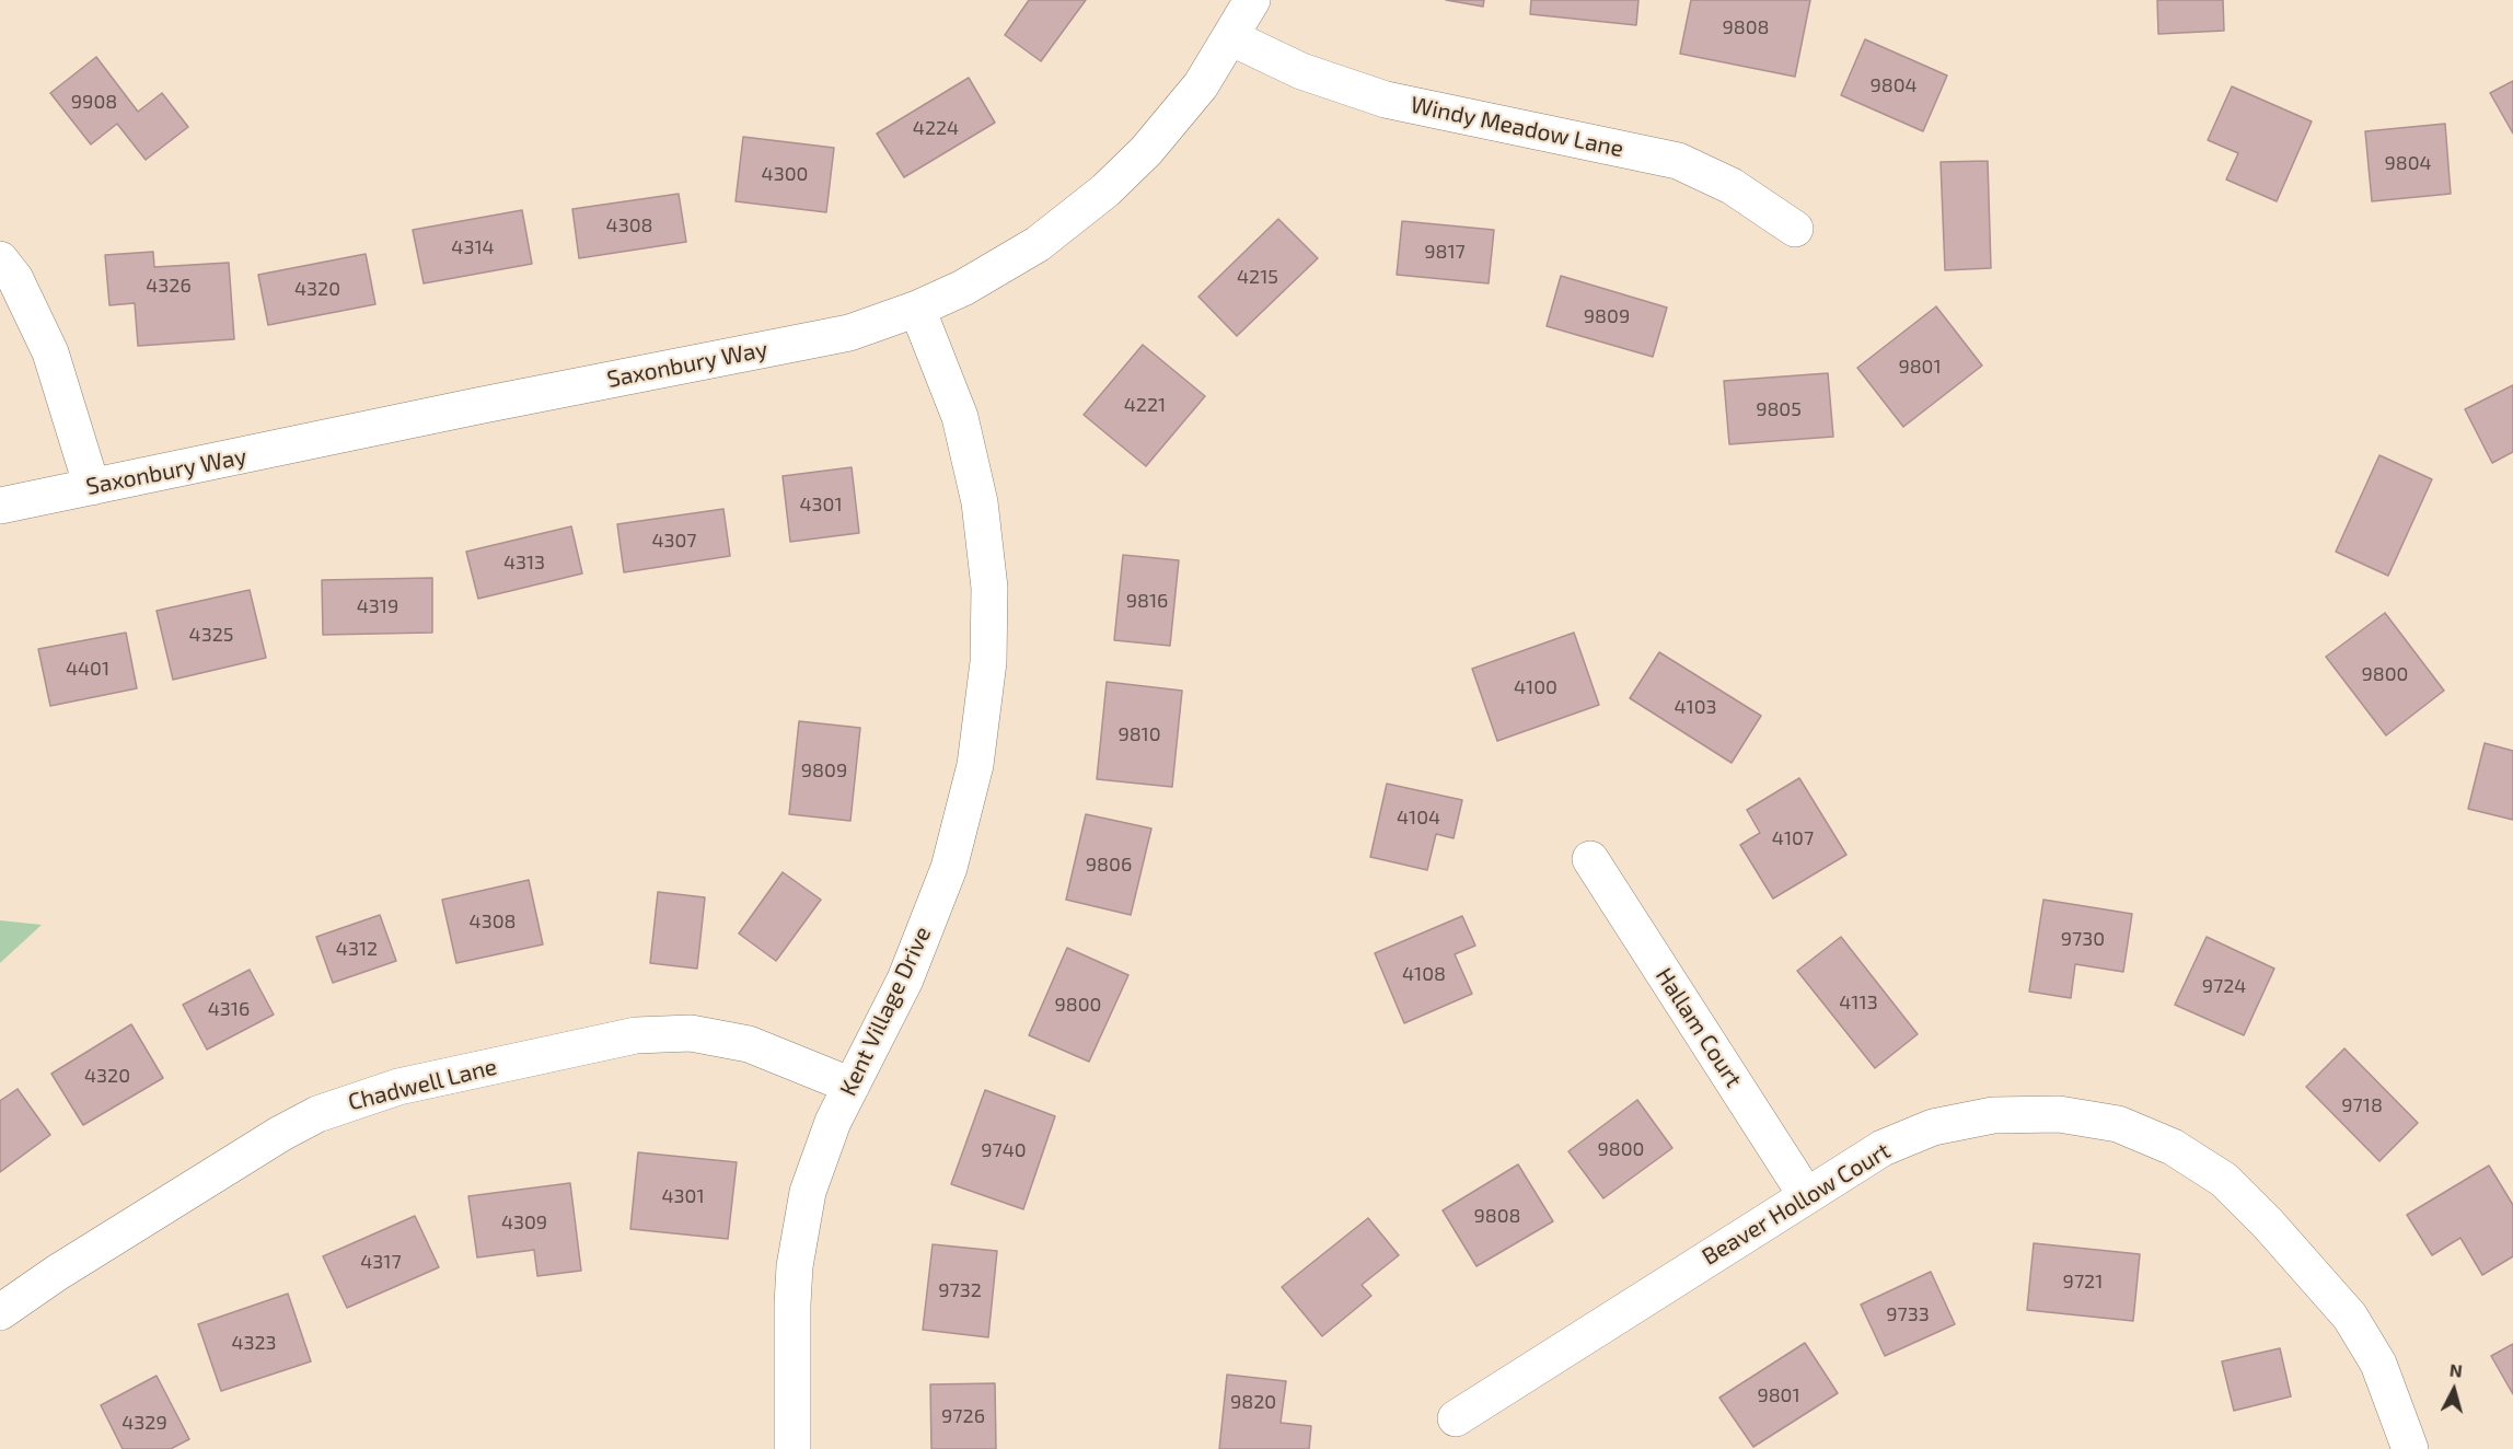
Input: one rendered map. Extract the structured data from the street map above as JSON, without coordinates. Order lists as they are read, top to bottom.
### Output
{
  "streets": {
    "street": [
      "Windy Meadow Lane",
      "Saxonbury Way",
      "Kent Village Drive",
      "Hallam Court",
      "Chadwell Lane",
      "Beaver Hollow Court"
    ]
  },
  "crossings": [
    ["Windy Meadow Lane", "Saxonbury Way"],
    ["Saxonbury Way", "Kent Village Drive"],
    ["Kent Village Drive", "Chadwell Lane"],
    ["Hallam Court", "Beaver Hollow Court"]
  ],
  "house_numbers": [
    "9808",
    "9804",
    "9908",
    "4224",
    "9804",
    "4300",
    "4308",
    "4314",
    "9817",
    "4215",
    "4326",
    "4320",
    "9809",
    "9801",
    "4221",
    "9805",
    "4301",
    "4307",
    "4313",
    "9816",
    "4319",
    "4325",
    "4401",
    "9800",
    "4100",
    "4103",
    "9810",
    "9809",
    "4104",
    "4107",
    "9806",
    "4308",
    "9730",
    "4312",
    "4108",
    "9724",
    "4113",
    "9800",
    "4316",
    "4320",
    "9718",
    "9800",
    "9740",
    "4301",
    "9808",
    "4309",
    "4317",
    "9721",
    "9732",
    "9733",
    "4323",
    "9801",
    "9820",
    "9726",
    "4329"
  ],
  "north": "top"
}
